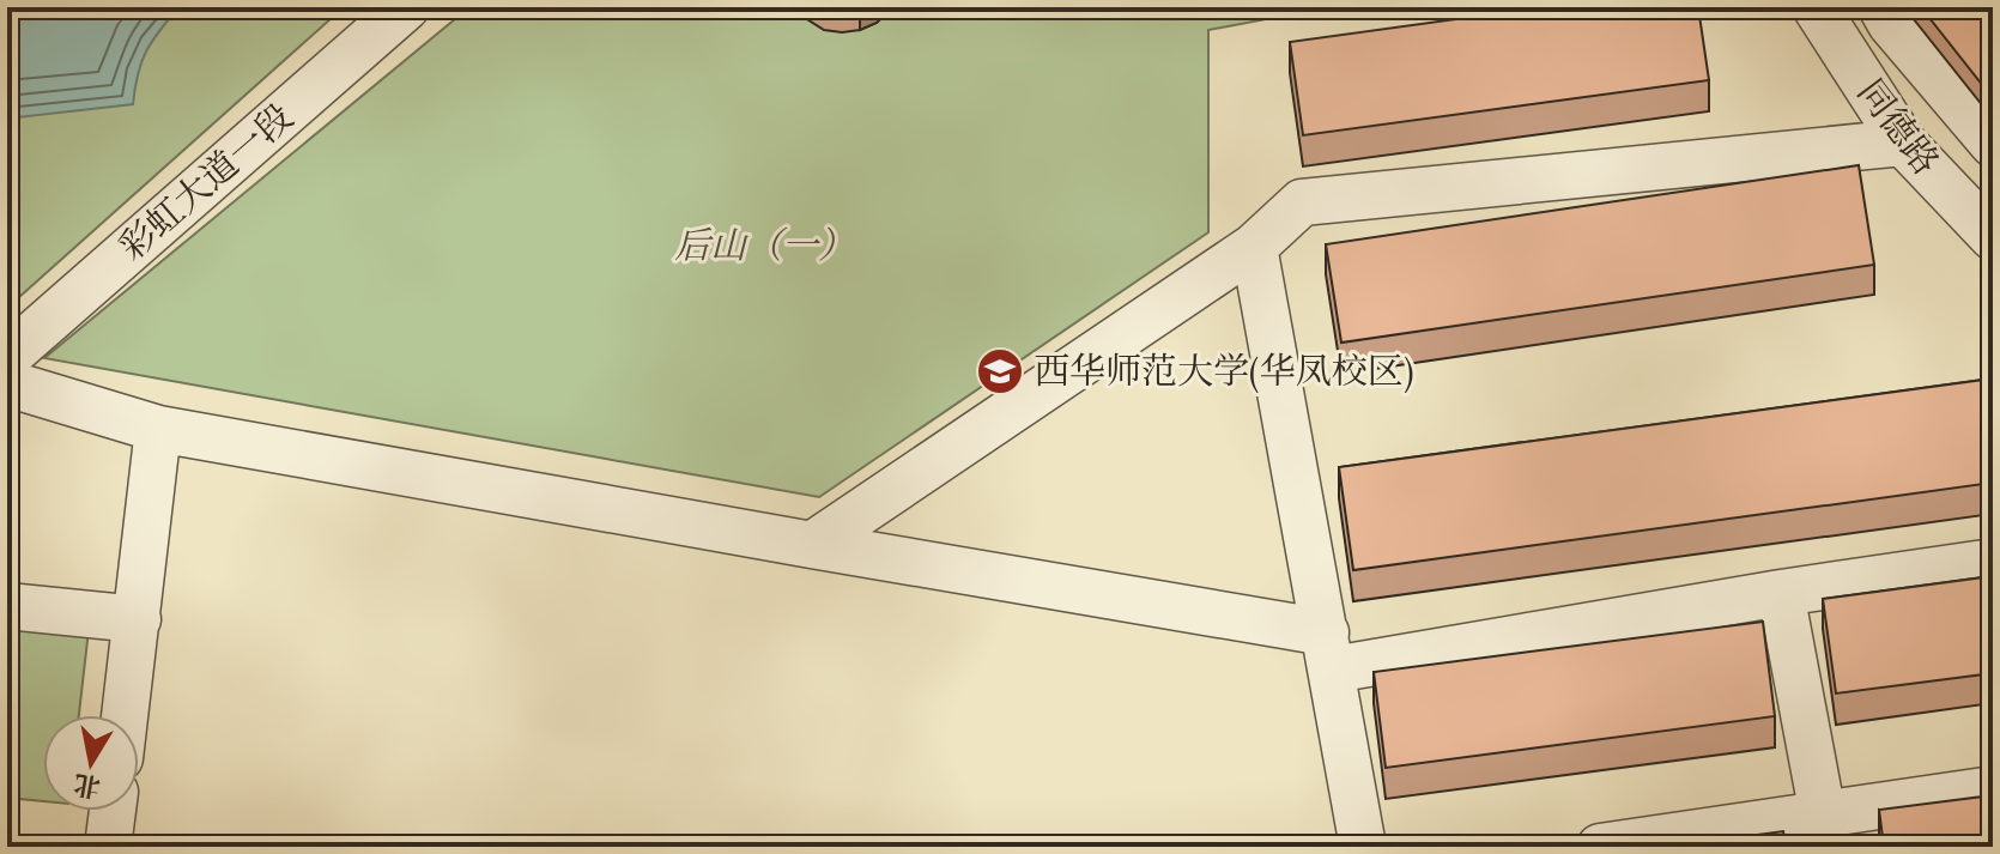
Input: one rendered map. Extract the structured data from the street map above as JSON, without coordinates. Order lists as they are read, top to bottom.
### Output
{
  "streets": {
    "street": ["同德路", "彩虹大道一段"]
  },
  "parks": ["后山（一）"],
  "places": {
    "school or university": ["西华师范大学(华凤校区)"]
  },
  "north": "bottom"
}
